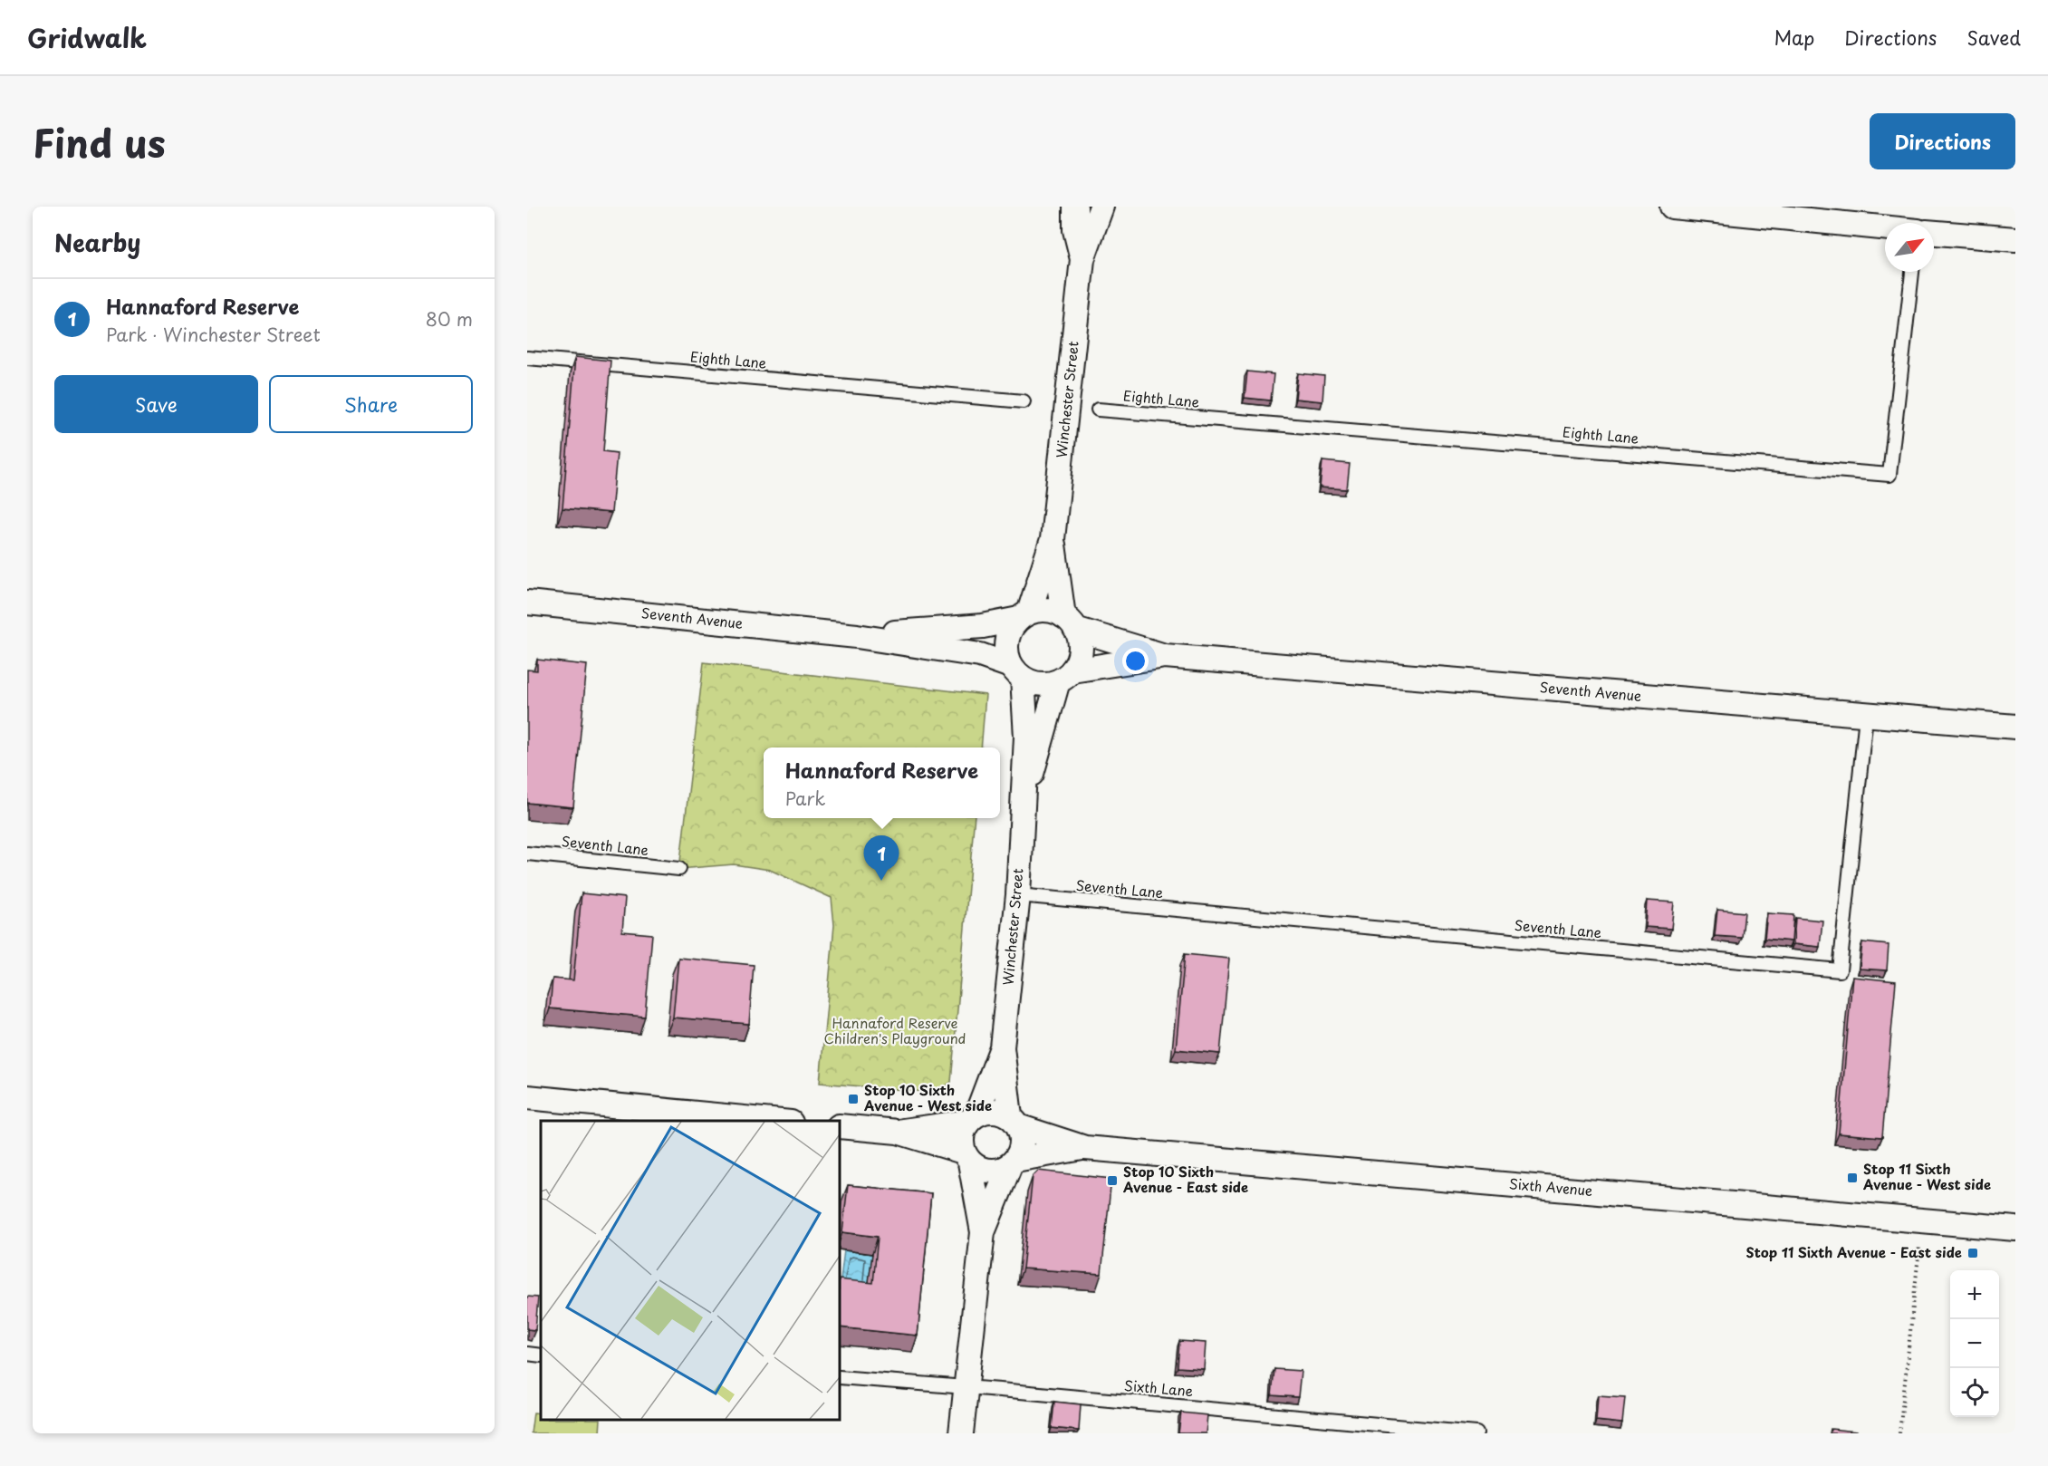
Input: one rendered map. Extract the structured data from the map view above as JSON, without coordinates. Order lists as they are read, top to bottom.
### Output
{
  "streets": {
    "street": ["Winchester Street", "Seventh Avenue", "Sixth Avenue"],
    "lane": ["Eighth Lane", "Seventh Lane", "Sixth Lane"]
  },
  "crossings": [
    ["Winchester Street", "Seventh Avenue"],
    ["Winchester Street", "Seventh Lane"],
    ["Winchester Street", "Sixth Avenue"],
    ["Seventh Avenue", "Seventh Lane"]
  ],
  "parks": ["Hannaford Reserve Children's Playground"],
  "places": {
    "transit": [
      "Stop 10 Sixth Avenue - West side",
      "Stop 11 Sixth Avenue - West side",
      "Stop 10 Sixth Avenue - East side",
      "Stop 11 Sixth Avenue - East side"
    ]
  },
  "north": "top right",
  "page": {
    "header": "Gridwalk",
    "nav": ["Map", "Directions", "Saved"],
    "title": "Find us",
    "buttons": [
      "Directions",
      ["Save", "Share"]
    ],
    "heading": "Nearby",
    "list": [
      {
        "mark": "1",
        "name": "Hannaford Reserve",
        "note": "Park · Winchester Street",
        "value": "80 m"
      }
    ],
    "popup": ["Hannaford Reserve", "Park"],
    "pins": "1",
    "map_buttons": ["+", "−"]
  }
}
